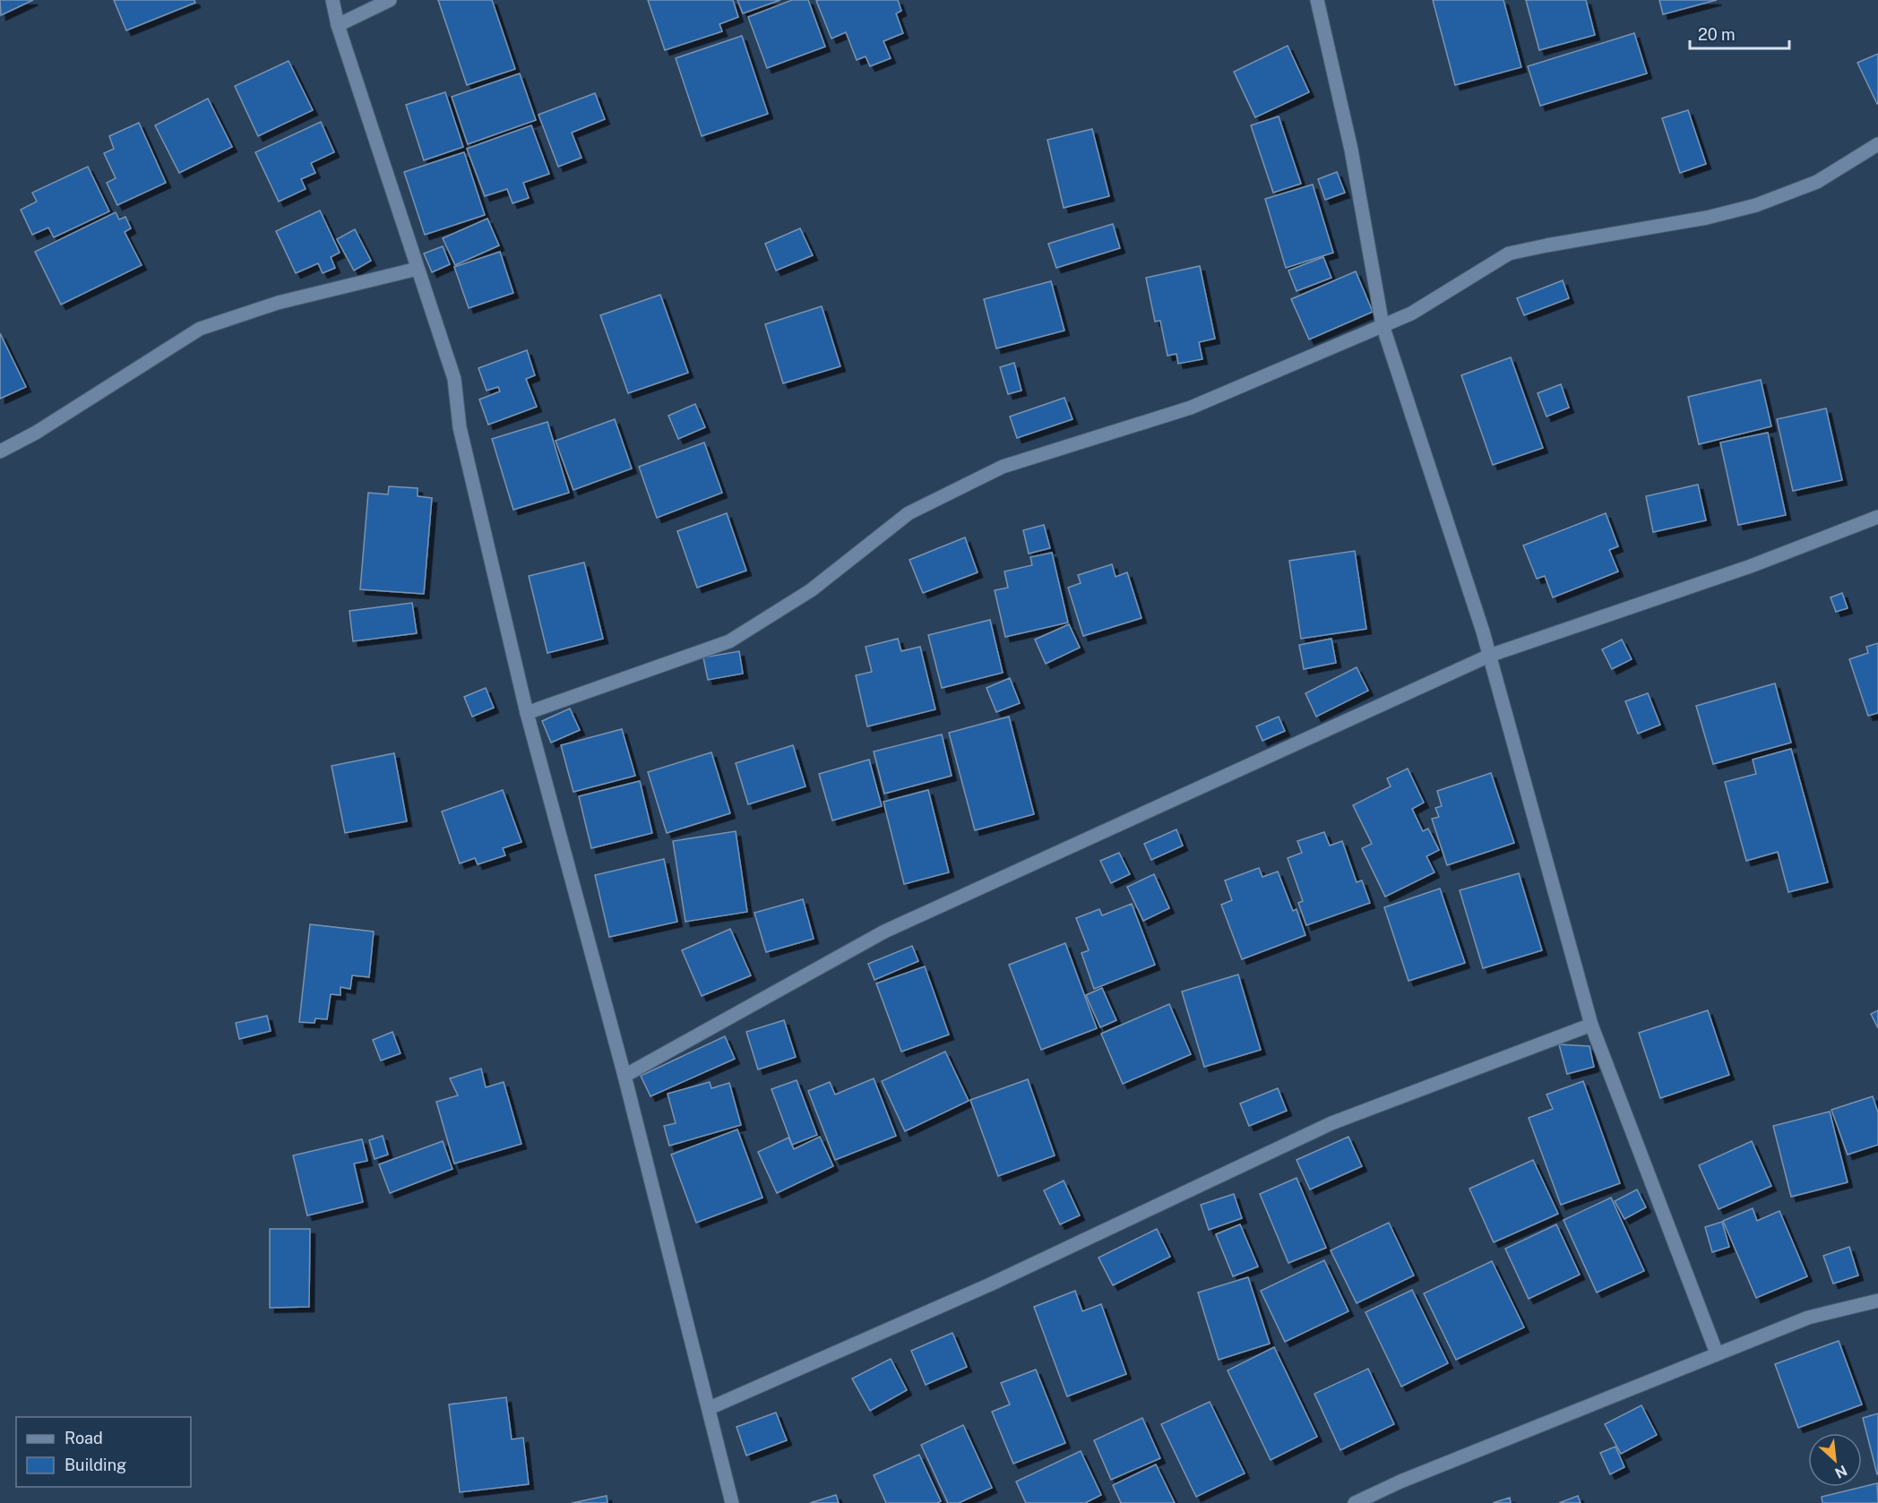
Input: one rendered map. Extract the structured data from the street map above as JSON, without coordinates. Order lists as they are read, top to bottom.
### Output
{
  "legend": ["Road", "Building"],
  "scale_bar": "20 m",
  "north": "bottom right"
}
